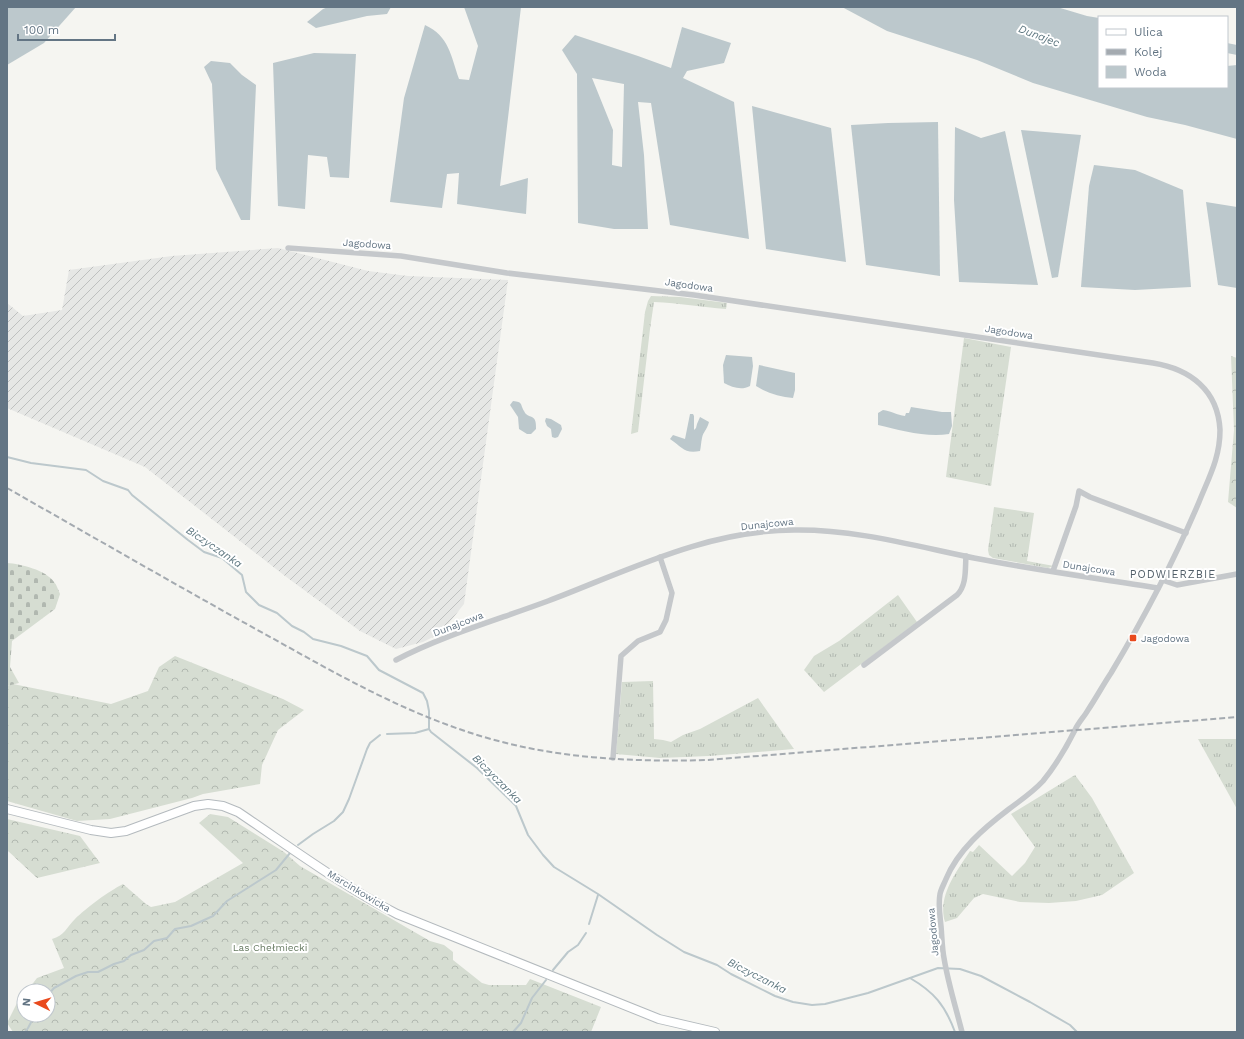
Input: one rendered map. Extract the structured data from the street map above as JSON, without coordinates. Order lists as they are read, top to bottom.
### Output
{
  "streets": {
    "street": ["Jagodowa", "Dunajcowa", "Marcinkowicka"]
  },
  "crossings": [
    ["Jagodowa", "Dunajcowa"]
  ],
  "districts": ["PODWIERZBIE"],
  "water": ["Dunajec", "Biczyczanka"],
  "parks": ["Las Chełmiecki"],
  "places": {
    "transit": ["Jagodowa"]
  },
  "legend": ["Ulica", "Kolej", "Woda"],
  "scale_bar": "100 m",
  "north": "left"
}
